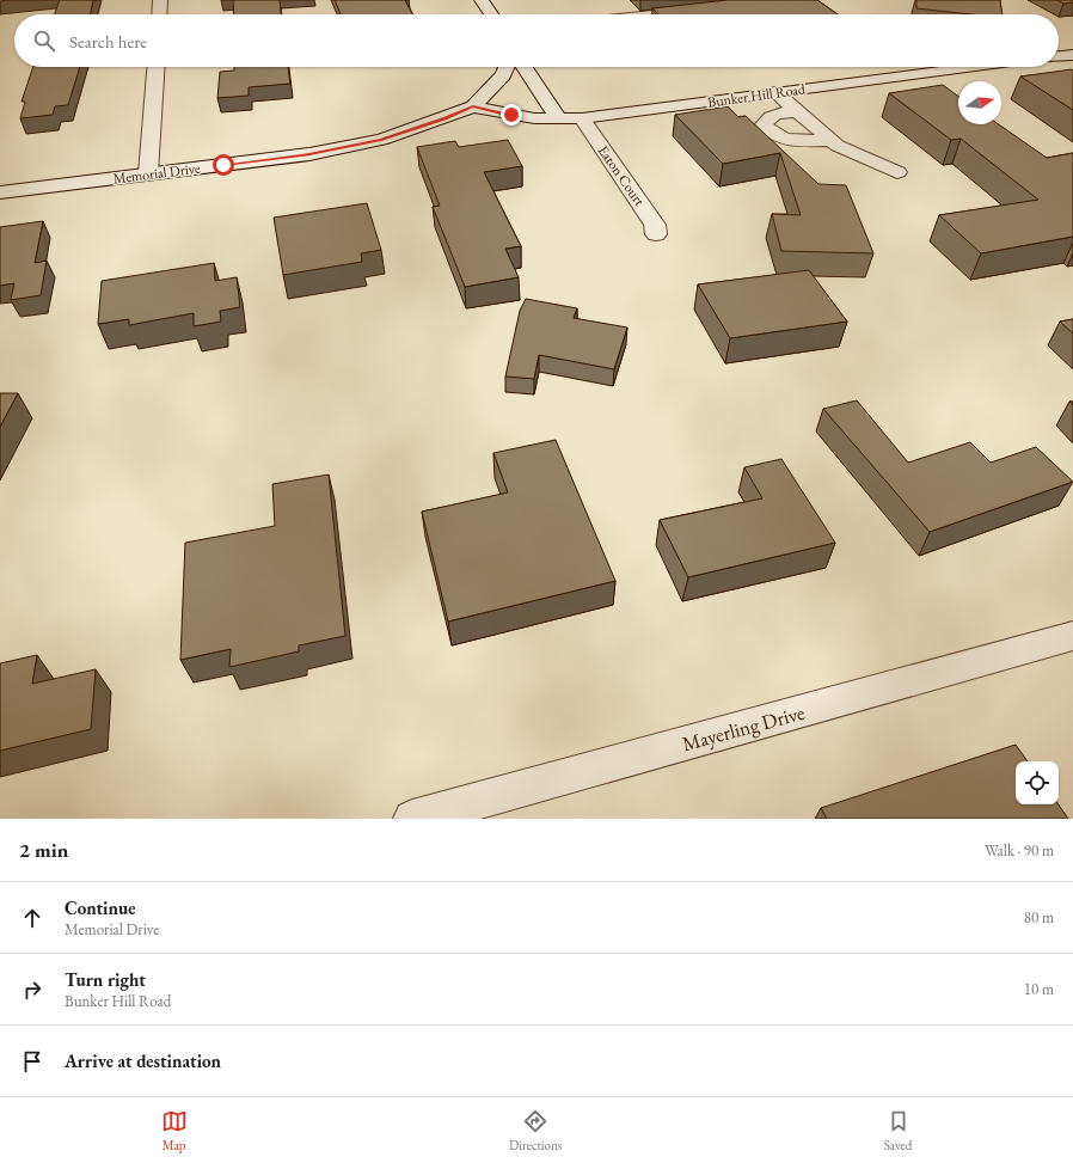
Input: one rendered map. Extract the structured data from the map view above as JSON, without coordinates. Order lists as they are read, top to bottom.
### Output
{
  "streets": {
    "street": [
      "Bunker Hill Road",
      "Memorial Drive",
      "Eaton Court",
      "Mayerling Drive"
    ]
  },
  "crossings": [
    ["Bunker Hill Road", "Memorial Drive"],
    ["Bunker Hill Road", "Eaton Court"]
  ],
  "north": "right",
  "page": {
    "search": "Search here",
    "heading": ["2 min", "Walk · 90 m"],
    "list": [
      ["Continue", "Memorial Drive", "80 m"],
      ["Turn right", "Bunker Hill Road", "10 m"],
      "Arrive at destination"
    ],
    "nav": ["Map", "Directions", "Saved"]
  }
}
